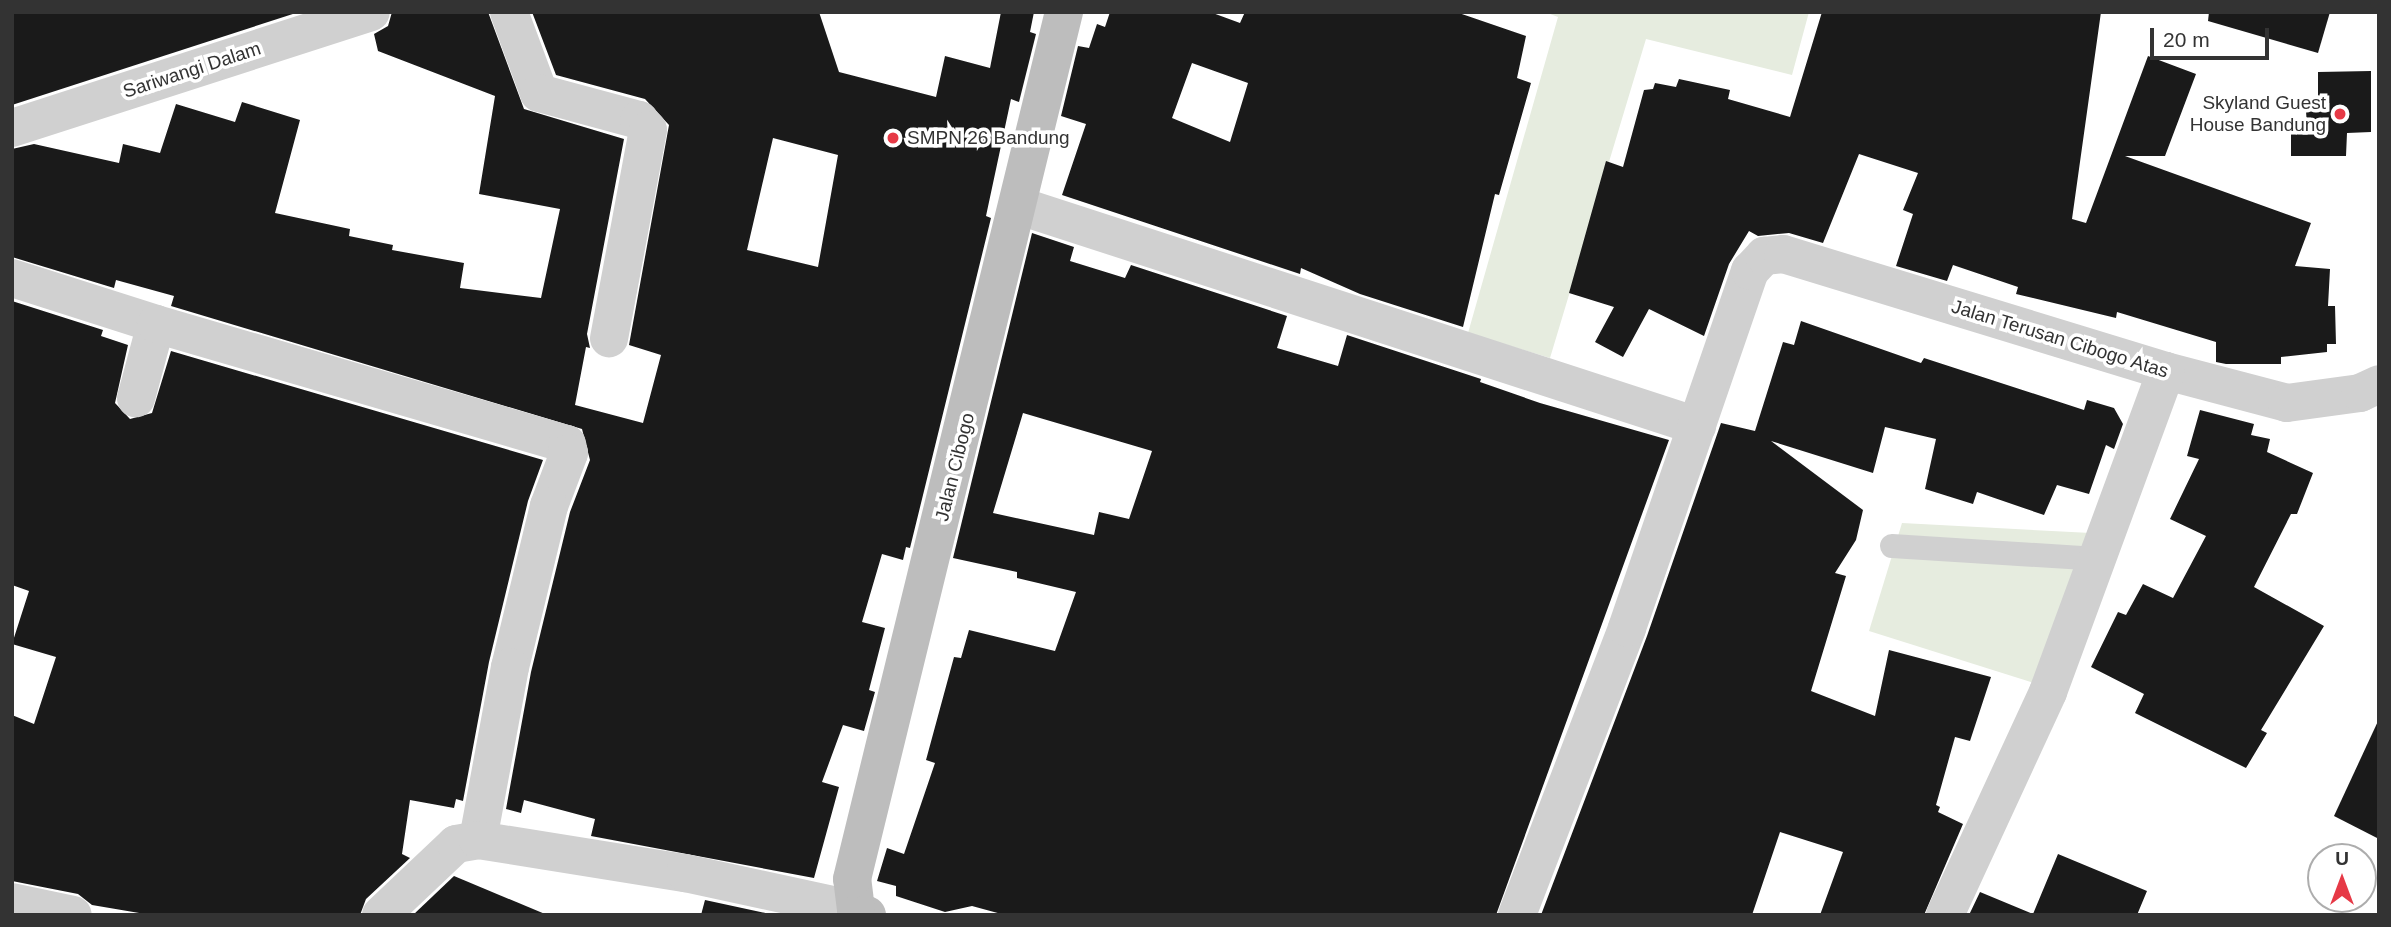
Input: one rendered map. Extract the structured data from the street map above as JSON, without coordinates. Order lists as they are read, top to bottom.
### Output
{
  "streets": {
    "street": ["Sariwangi Dalam", "Jalan Terusan Cibogo Atas", "Jalan Cibogo"]
  },
  "places": ["Skyland Guest House Bandung", "SMPN 26 Bandung"],
  "scale_bar": "20 m",
  "north": "top"
}
